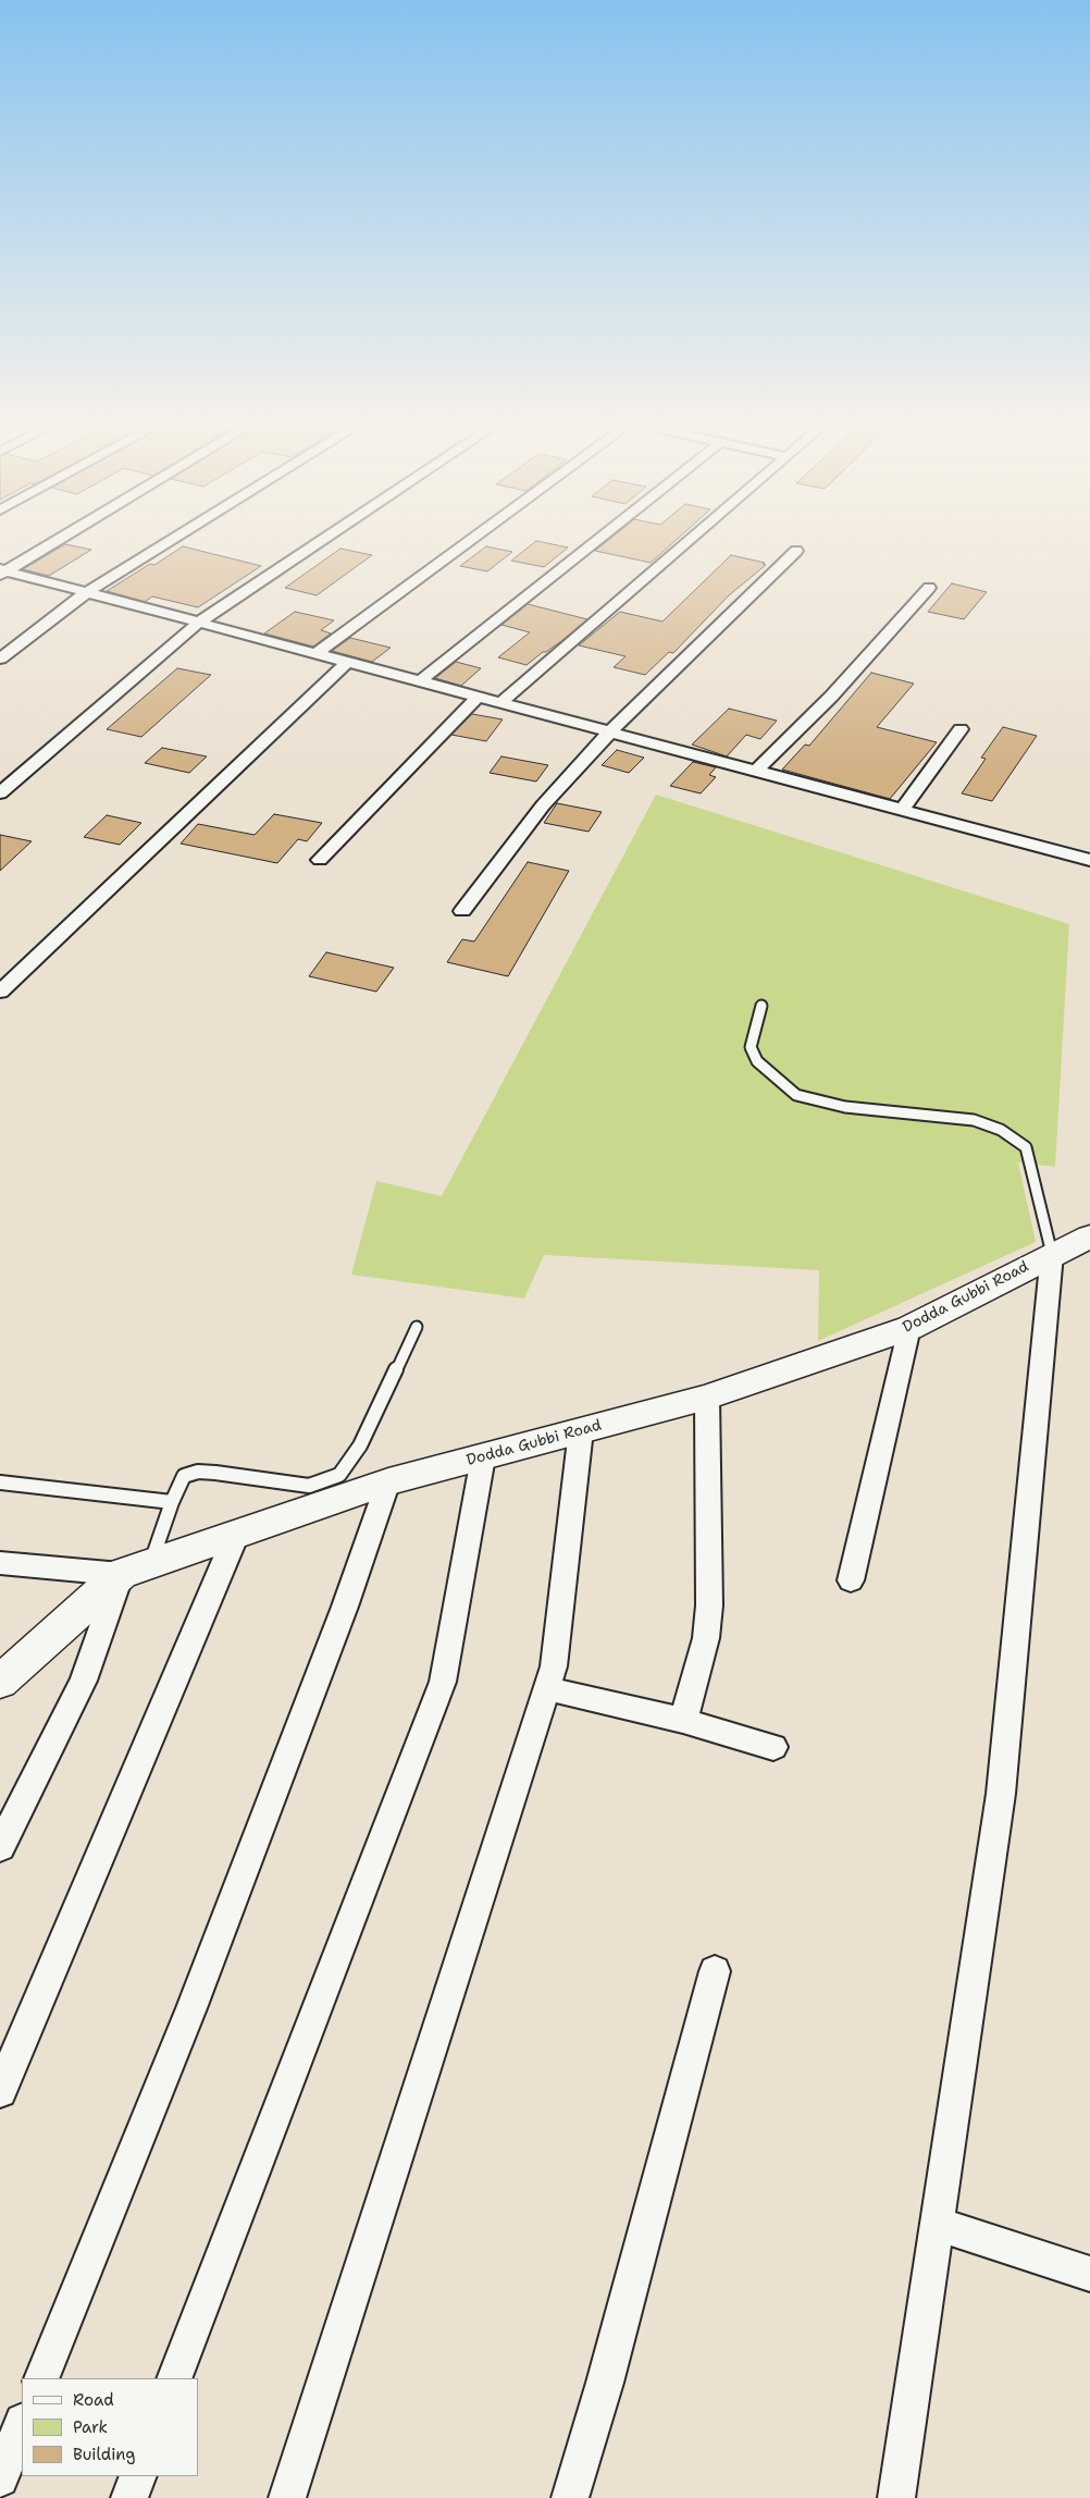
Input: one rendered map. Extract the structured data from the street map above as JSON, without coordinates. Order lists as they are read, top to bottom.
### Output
{
  "streets": {
    "main road": ["Dodda Gubbi Road"]
  },
  "legend": ["Road", "Park", "Building"]
}
